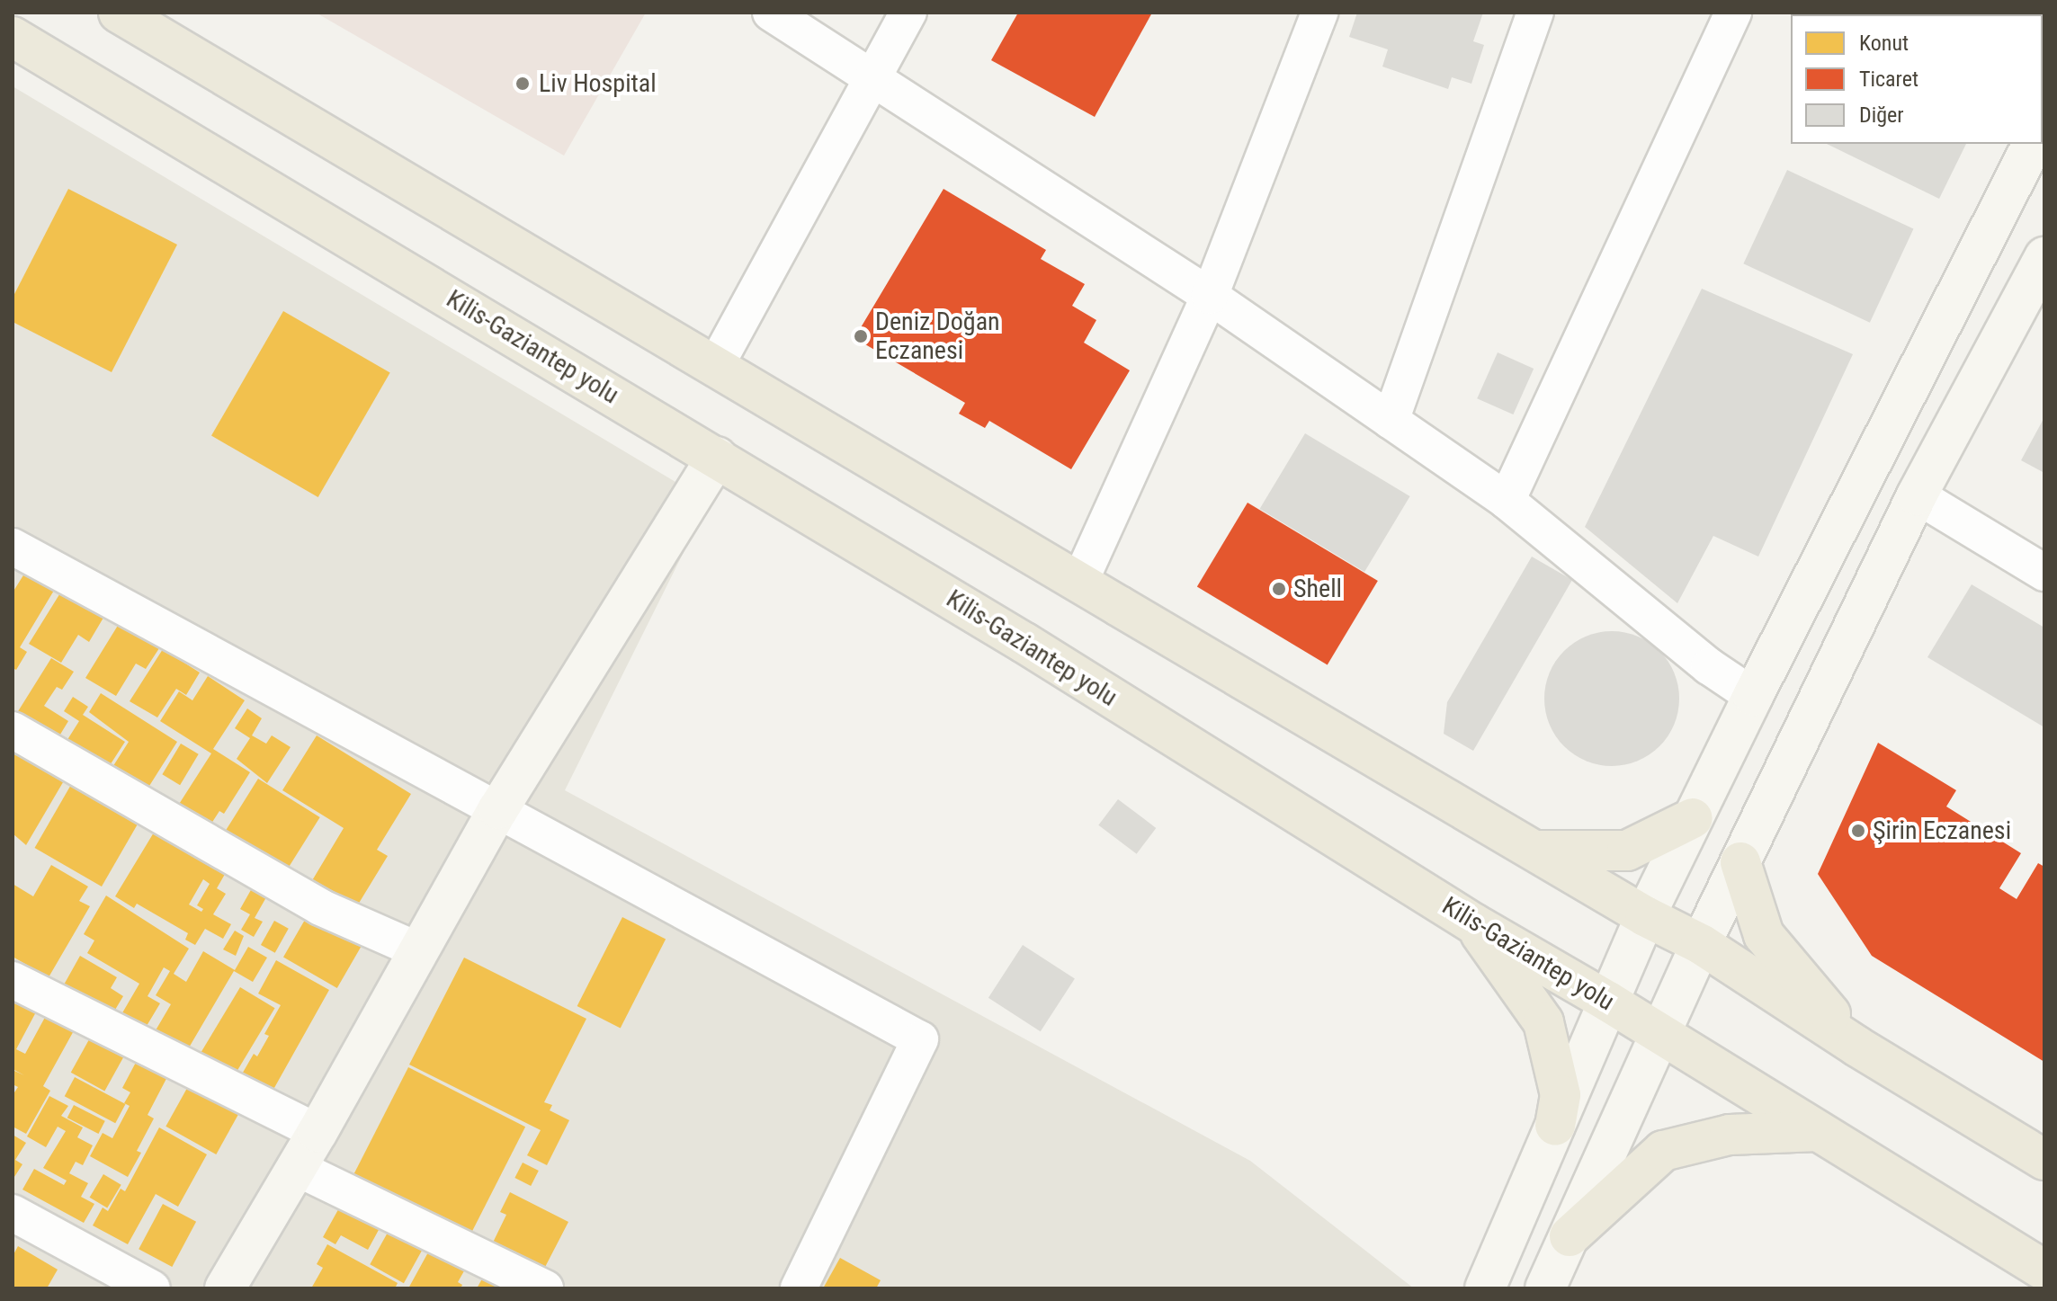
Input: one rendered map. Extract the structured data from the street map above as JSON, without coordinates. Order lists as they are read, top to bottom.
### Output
{
  "streets": {
    "highway": ["Kilis-Gaziantep yolu"]
  },
  "places": [
    "Liv Hospital",
    "Deniz Doğan Eczanesi",
    "Shell",
    "Şirin Eczanesi"
  ],
  "legend": ["Konut", "Ticaret", "Diğer"]
}
